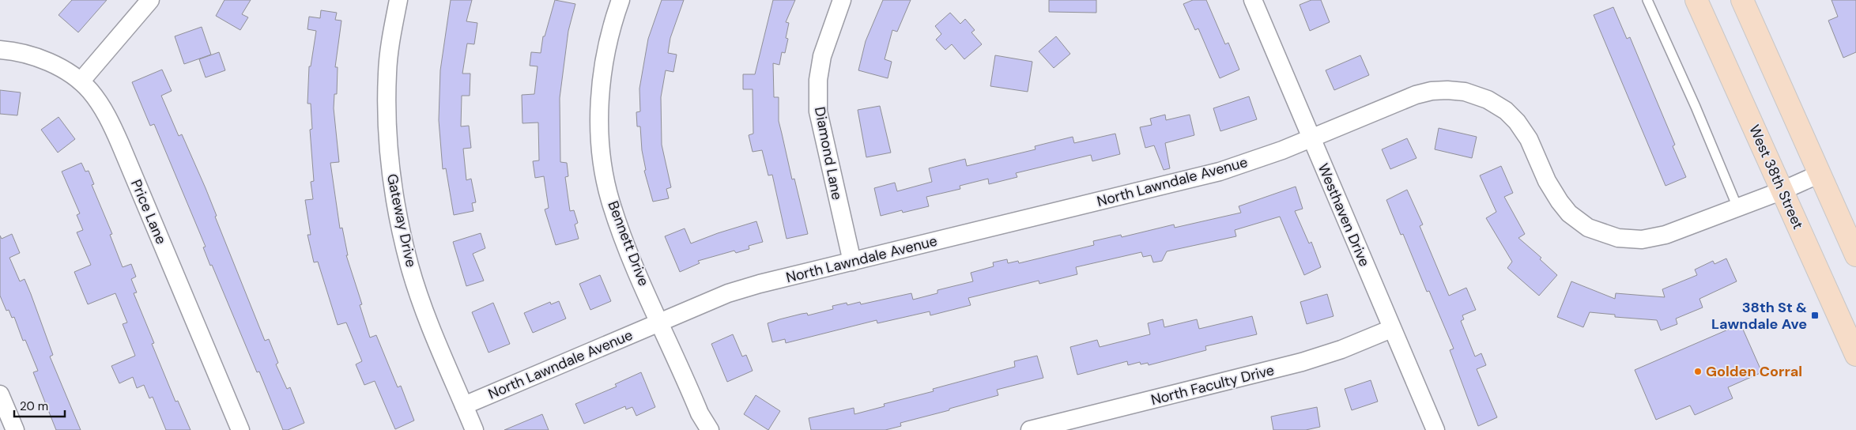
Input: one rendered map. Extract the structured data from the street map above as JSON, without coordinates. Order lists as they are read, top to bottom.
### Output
{
  "streets": {
    "main road": ["West 38th Street"],
    "street": [
      "Diamond Lane",
      "North Lawndale Avenue",
      "Price Lane",
      "Westhaven Drive",
      "Gateway Drive",
      "Bennett Drive",
      "North Faculty Drive"
    ]
  },
  "crossings": [
    ["Diamond Lane", "North Lawndale Avenue"],
    ["West 38th Street", "North Lawndale Avenue"],
    ["North Lawndale Avenue", "Westhaven Drive"],
    ["North Lawndale Avenue", "Gateway Drive"],
    ["North Lawndale Avenue", "Bennett Drive"],
    ["Westhaven Drive", "North Faculty Drive"]
  ],
  "places": {
    "transit": ["38th St & Lawndale Ave"],
    "other": ["Golden Corral"]
  },
  "scale_bar": "20 m"
}
